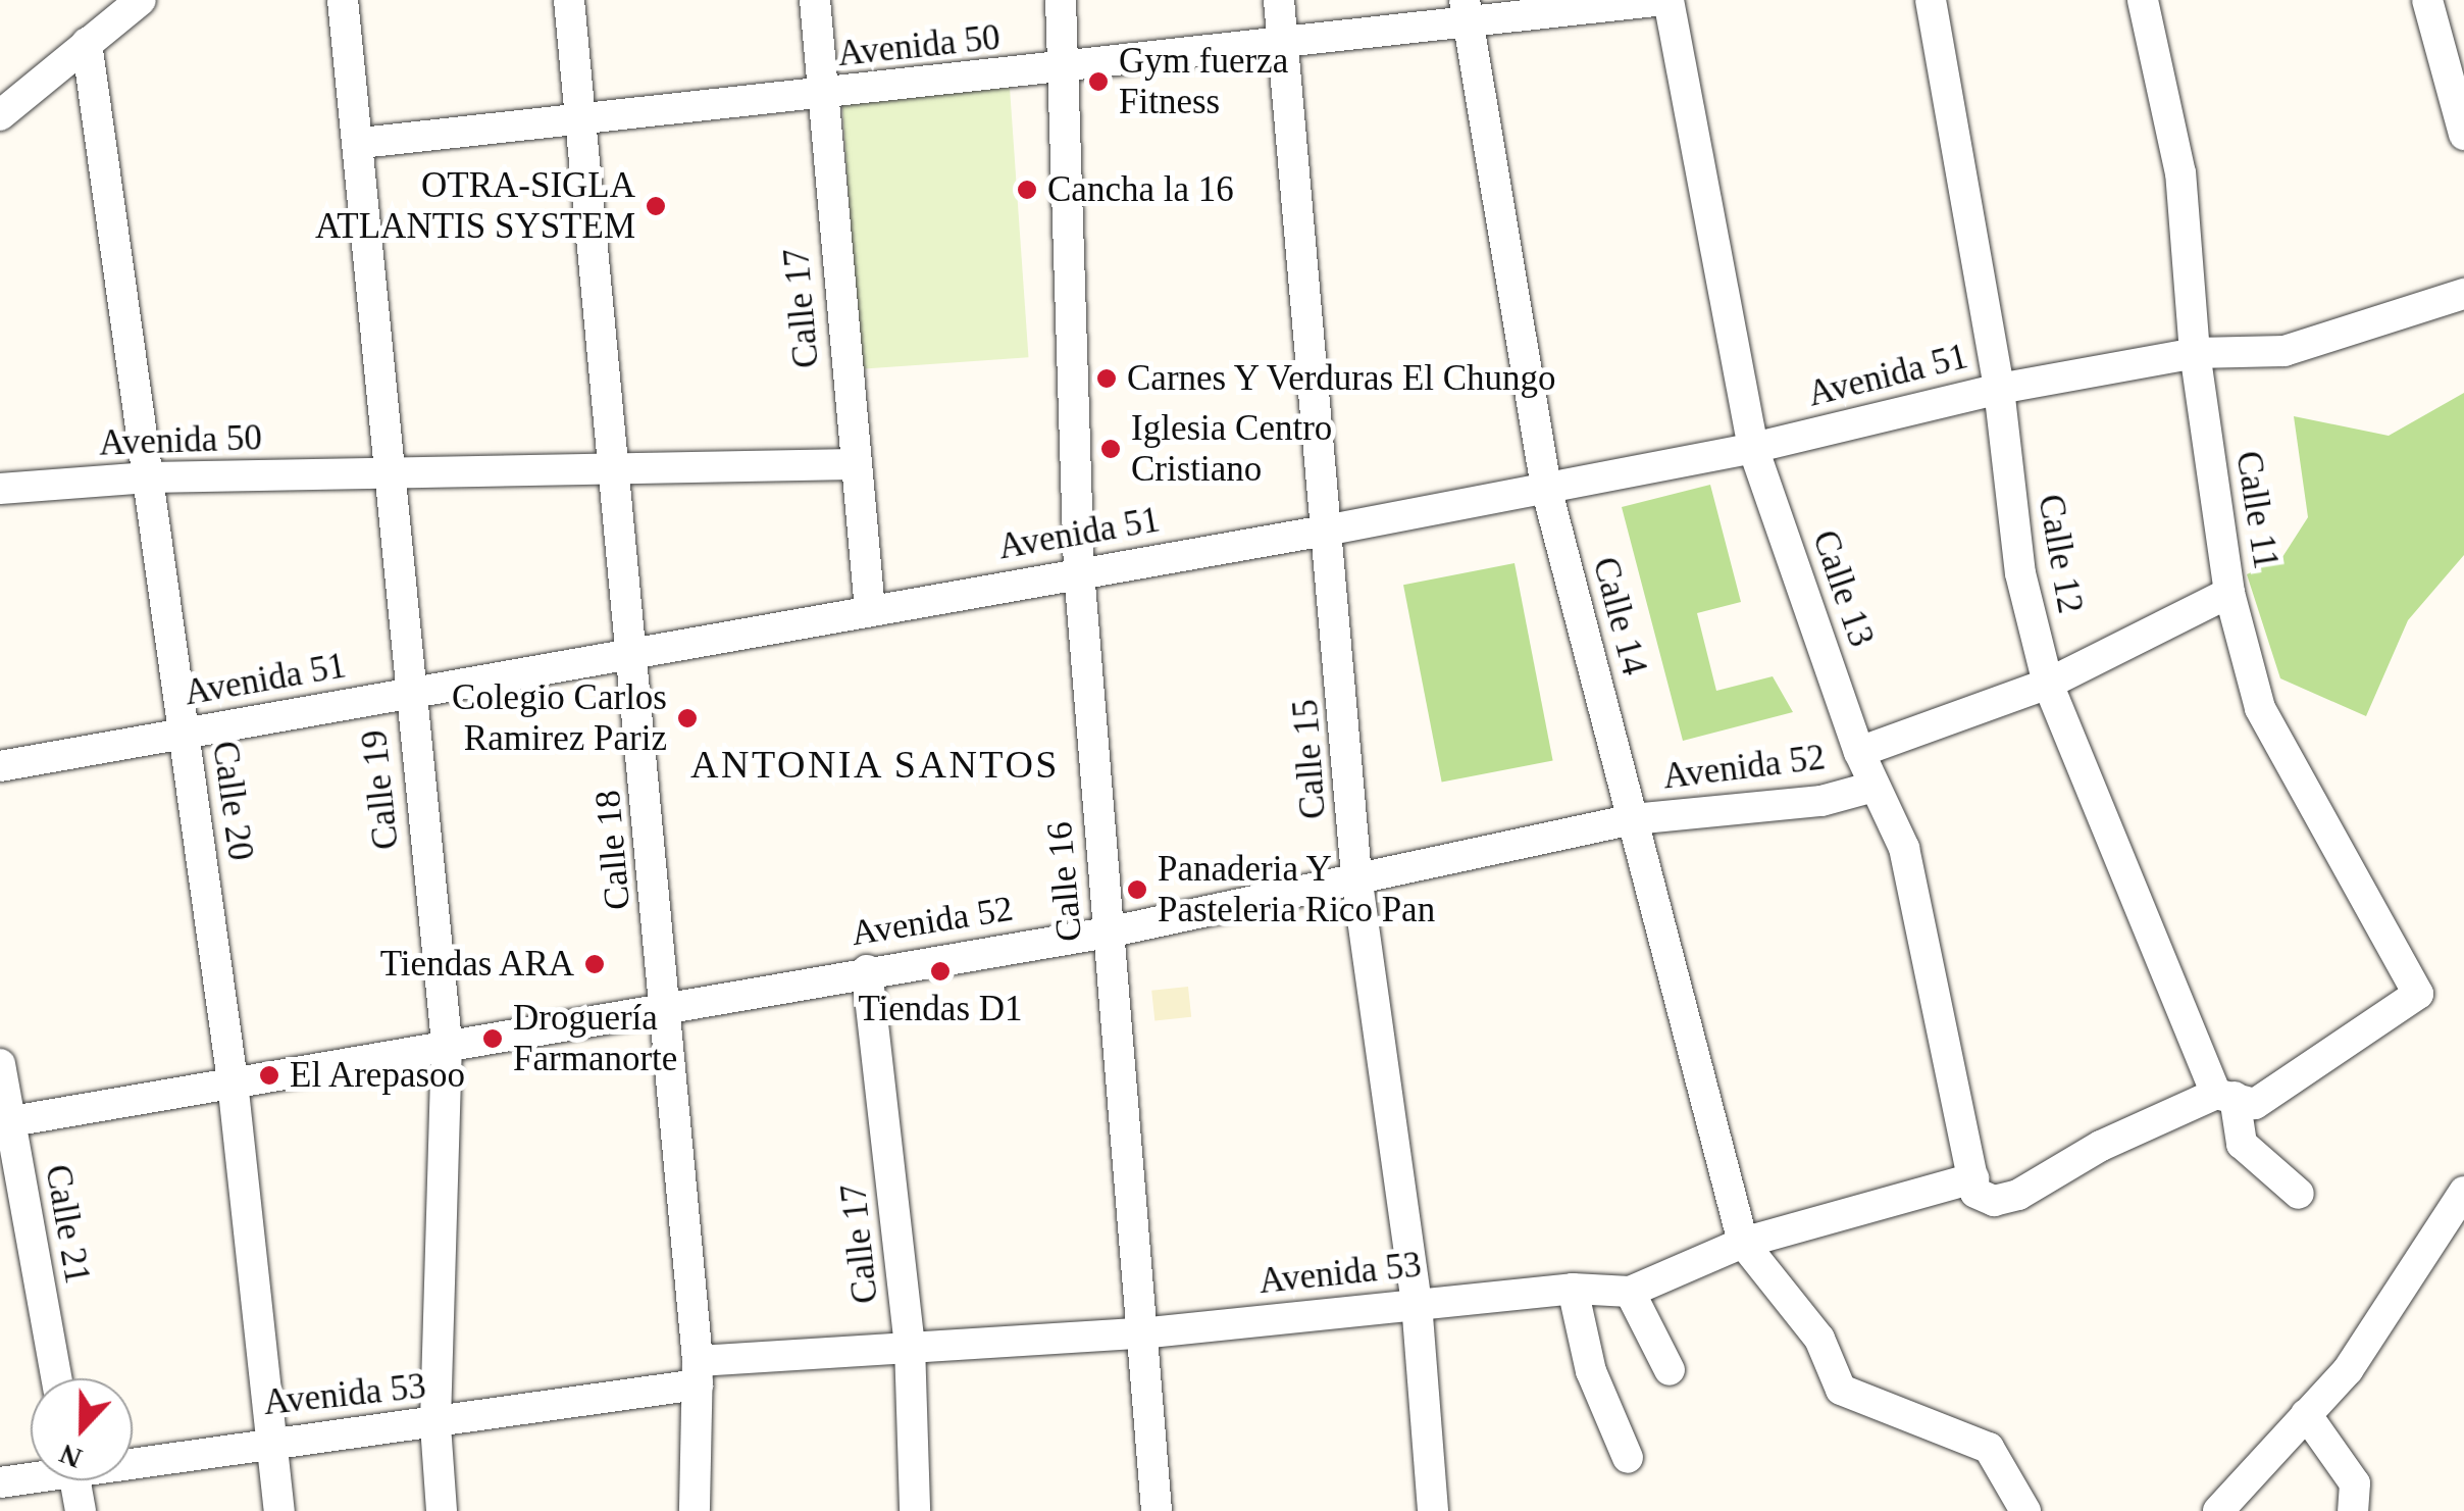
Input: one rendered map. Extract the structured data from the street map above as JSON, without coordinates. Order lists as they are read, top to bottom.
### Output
{
  "streets": {
    "street": [
      "Avenida 50",
      "Calle 17",
      "Avenida 51",
      "Calle 11",
      "Calle 12",
      "Calle 13",
      "Calle 14",
      "Calle 15",
      "Avenida 52",
      "Calle 19",
      "Calle 20",
      "Calle 18",
      "Calle 16",
      "Calle 21",
      "Avenida 53"
    ]
  },
  "crossings": [
    ["Avenida 50", "Calle 17"],
    ["Avenida 50", "Calle 13"],
    ["Avenida 50", "Calle 14"],
    ["Avenida 50", "Calle 15"],
    ["Avenida 50", "Calle 19"],
    ["Avenida 50", "Calle 20"],
    ["Avenida 50", "Calle 18"],
    ["Avenida 50", "Calle 16"],
    ["Calle 17", "Avenida 51"],
    ["Calle 17", "Avenida 52"],
    ["Calle 17", "Avenida 53"],
    ["Avenida 51", "Calle 11"],
    ["Avenida 51", "Calle 12"],
    ["Avenida 51", "Calle 13"],
    ["Avenida 51", "Calle 14"],
    ["Avenida 51", "Calle 15"],
    ["Avenida 51", "Calle 19"],
    ["Avenida 51", "Calle 20"],
    ["Avenida 51", "Calle 18"],
    ["Avenida 51", "Calle 16"],
    ["Calle 11", "Avenida 52"],
    ["Calle 11", "Avenida 53"],
    ["Calle 12", "Avenida 52"],
    ["Calle 12", "Avenida 53"],
    ["Calle 13", "Avenida 52"],
    ["Calle 13", "Avenida 53"],
    ["Calle 14", "Avenida 52"],
    ["Calle 14", "Avenida 53"],
    ["Calle 15", "Avenida 52"],
    ["Calle 15", "Avenida 53"],
    ["Avenida 52", "Calle 19"],
    ["Avenida 52", "Calle 20"],
    ["Avenida 52", "Calle 18"],
    ["Avenida 52", "Calle 16"],
    ["Avenida 52", "Calle 21"],
    ["Calle 19", "Avenida 53"],
    ["Calle 20", "Avenida 53"],
    ["Calle 18", "Avenida 53"],
    ["Calle 16", "Avenida 53"]
  ],
  "districts": ["ANTONIA SANTOS"],
  "places": [
    "Gym fuerza Fitness",
    "Cancha la 16",
    "OTRA-SIGLA ATLANTIS SYSTEM",
    "Carnes Y Verduras El Chungo",
    "Iglesia Centro Cristiano",
    "Colegio Carlos Ramirez Pariz",
    "Panaderia Y Pasteleria Rico Pan",
    "Tiendas ARA",
    "Tiendas D1",
    "Droguería Farmanorte",
    "El Arepasoo"
  ],
  "north": "bottom"
}
